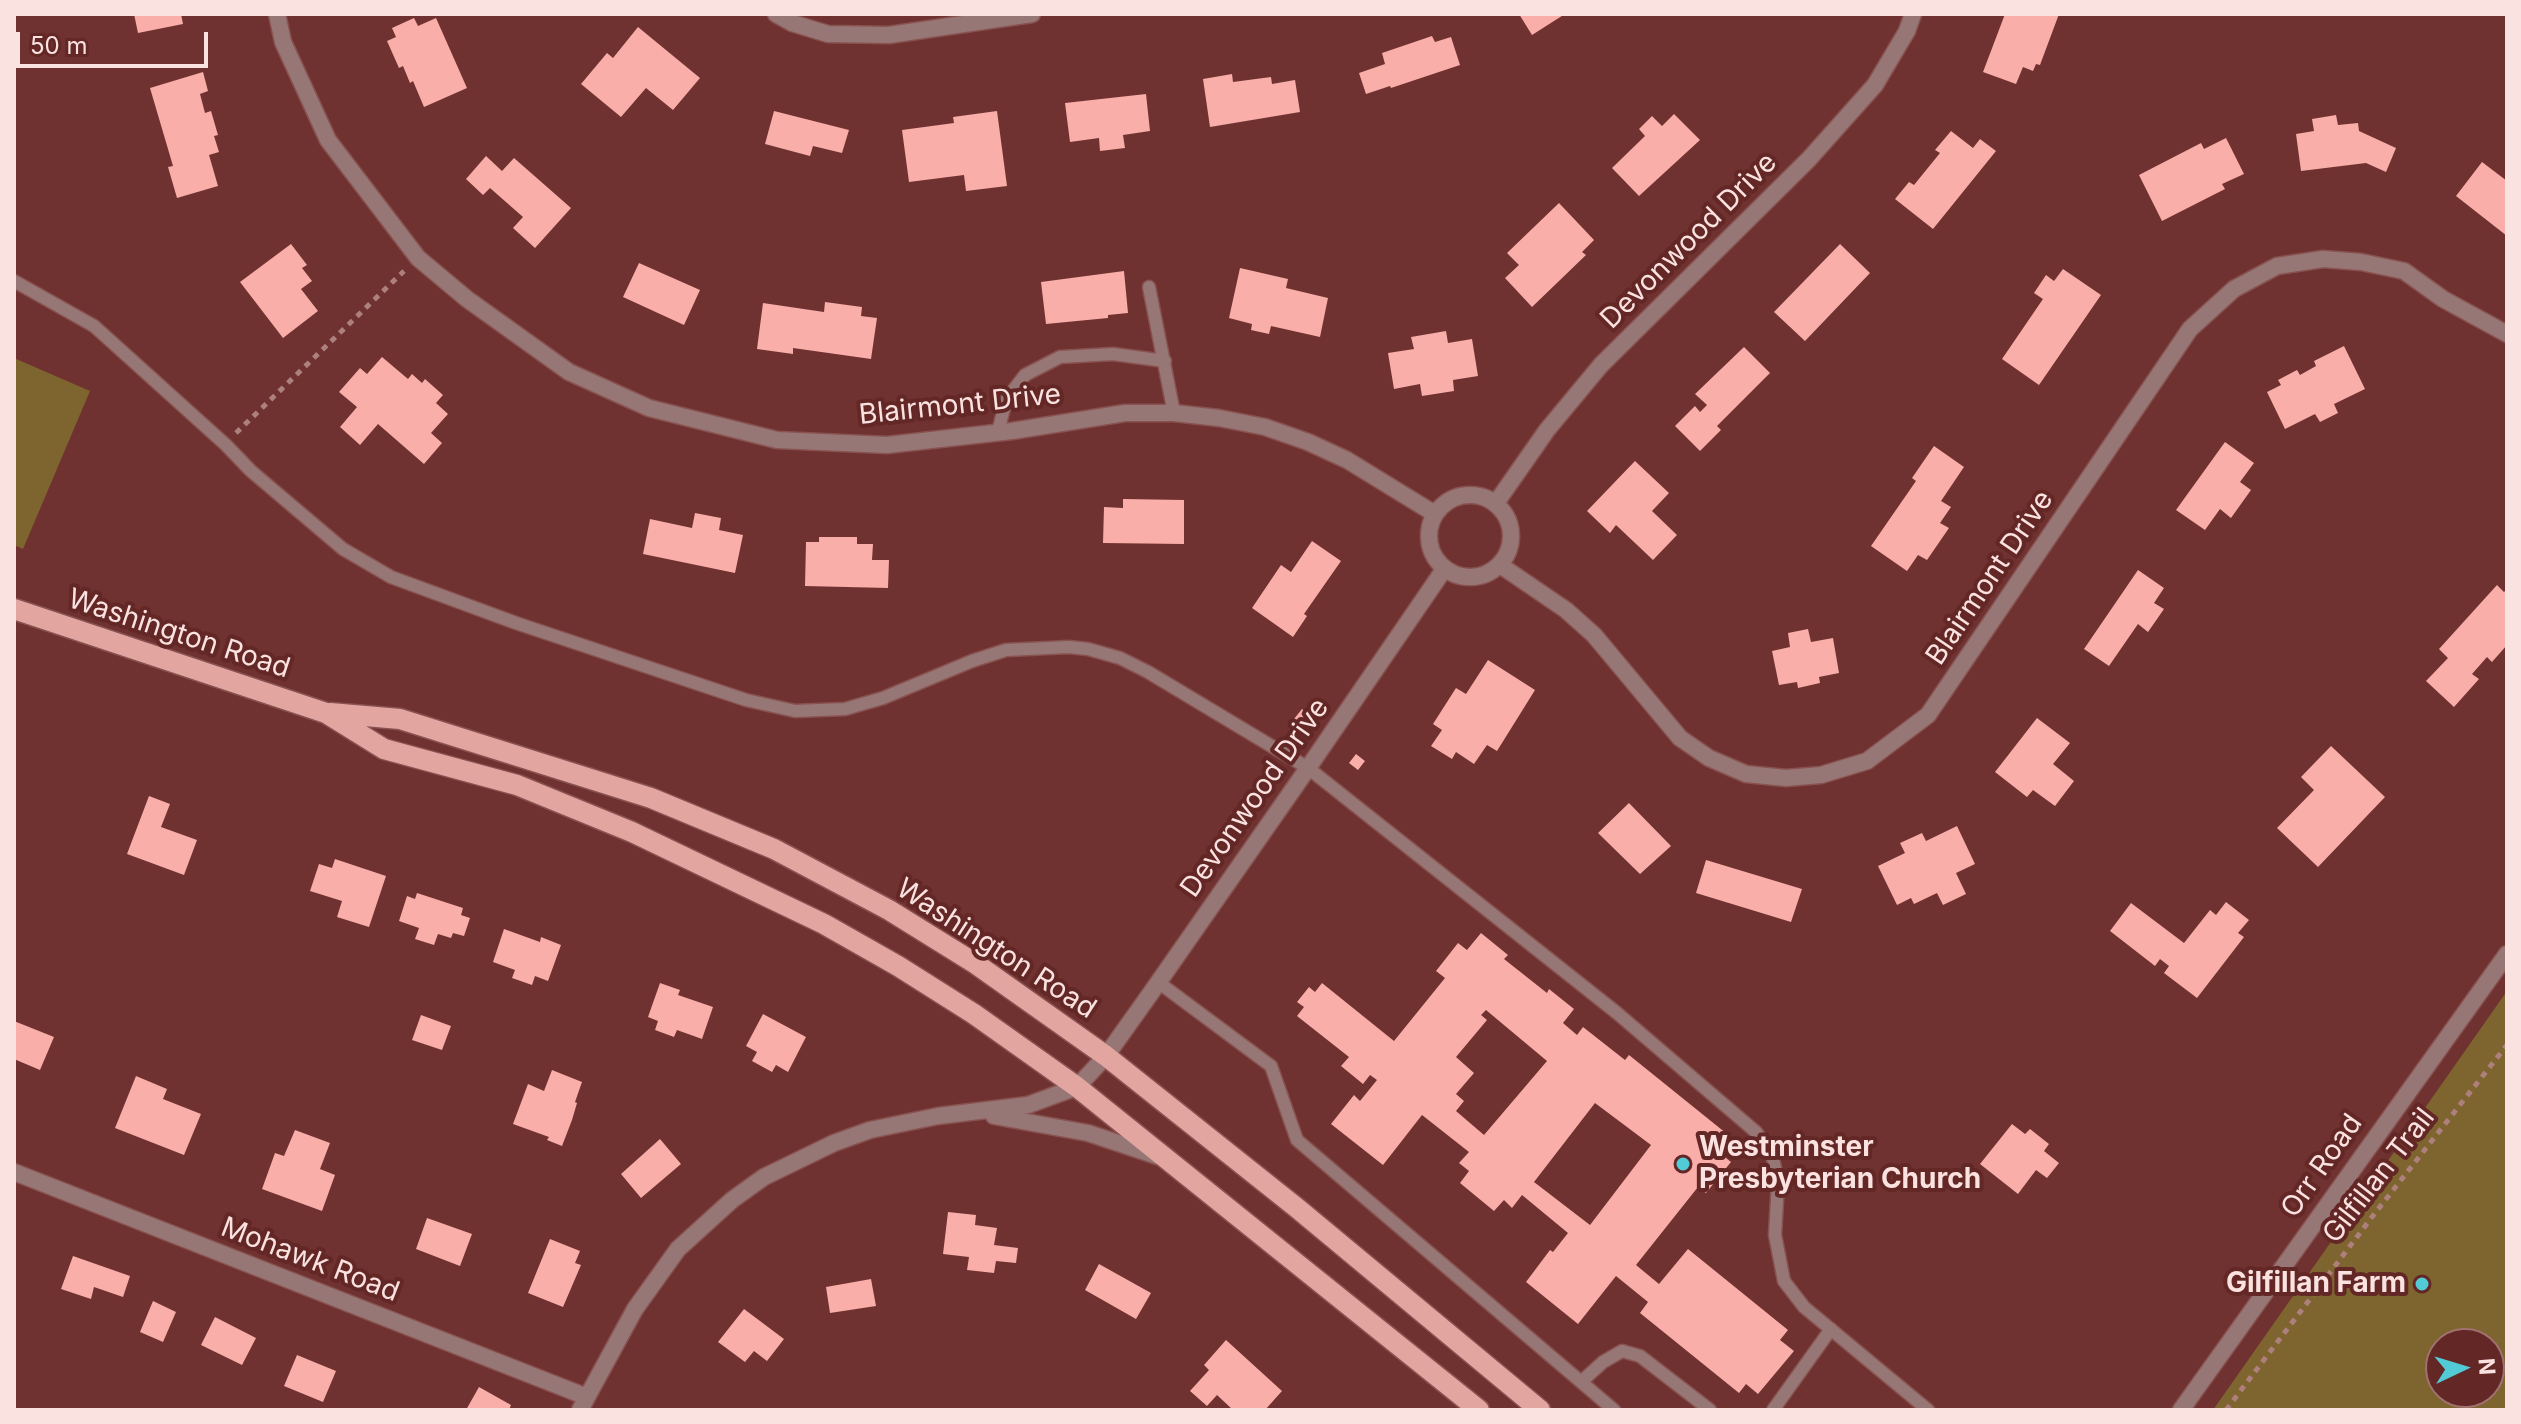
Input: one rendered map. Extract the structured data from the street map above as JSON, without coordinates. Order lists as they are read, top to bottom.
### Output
{
  "streets": {
    "main road": ["Washington Road"],
    "street": [
      "Devonwood Drive",
      "Blairmont Drive",
      "Orr Road",
      "Mohawk Road"
    ],
    "path": ["Gilfillan Trail"]
  },
  "crossings": [
    ["Devonwood Drive", "Blairmont Drive"],
    ["Devonwood Drive", "Washington Road"]
  ],
  "places": ["Westminster Presbyterian Church", "Gilfillan Farm"],
  "scale_bar": "50 m",
  "north": "right"
}
